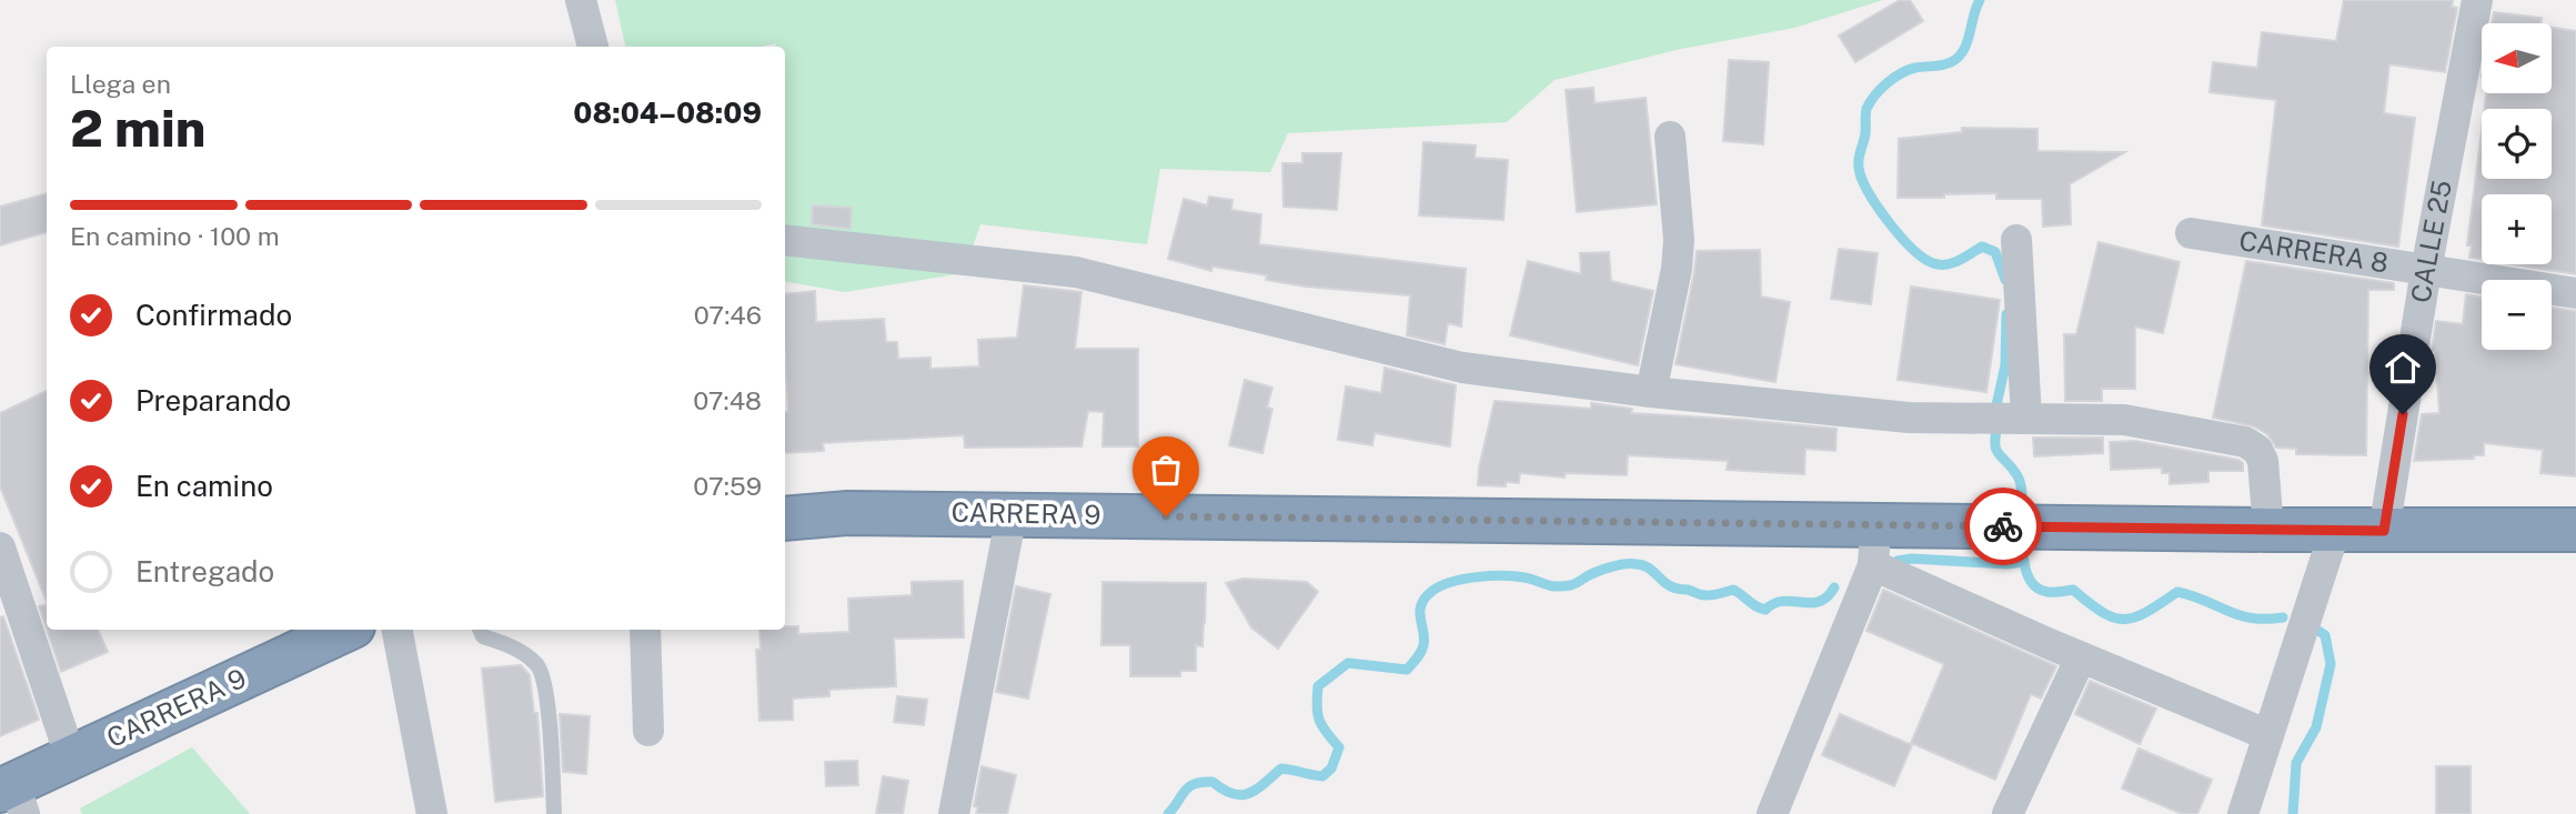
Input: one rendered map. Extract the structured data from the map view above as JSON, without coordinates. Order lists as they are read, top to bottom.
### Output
{
  "streets": {
    "highway": ["CARRERA 9"],
    "street": ["CALLE 25", "CARRERA 8"]
  },
  "crossings": [
    ["CALLE 25", "CARRERA 8"],
    ["CALLE 25", "CARRERA 9"]
  ],
  "north": "left",
  "page": {
    "map_buttons": ["+", "−"],
    "heading": ["2 min", "Llega en", "08:04–08:09"],
    "bar": "En camino · 100 m",
    "list": [
      ["Confirmado", "07:46"],
      ["Preparando", "07:48"],
      ["En camino", "07:59"],
      "Entregado"
    ]
  }
}
